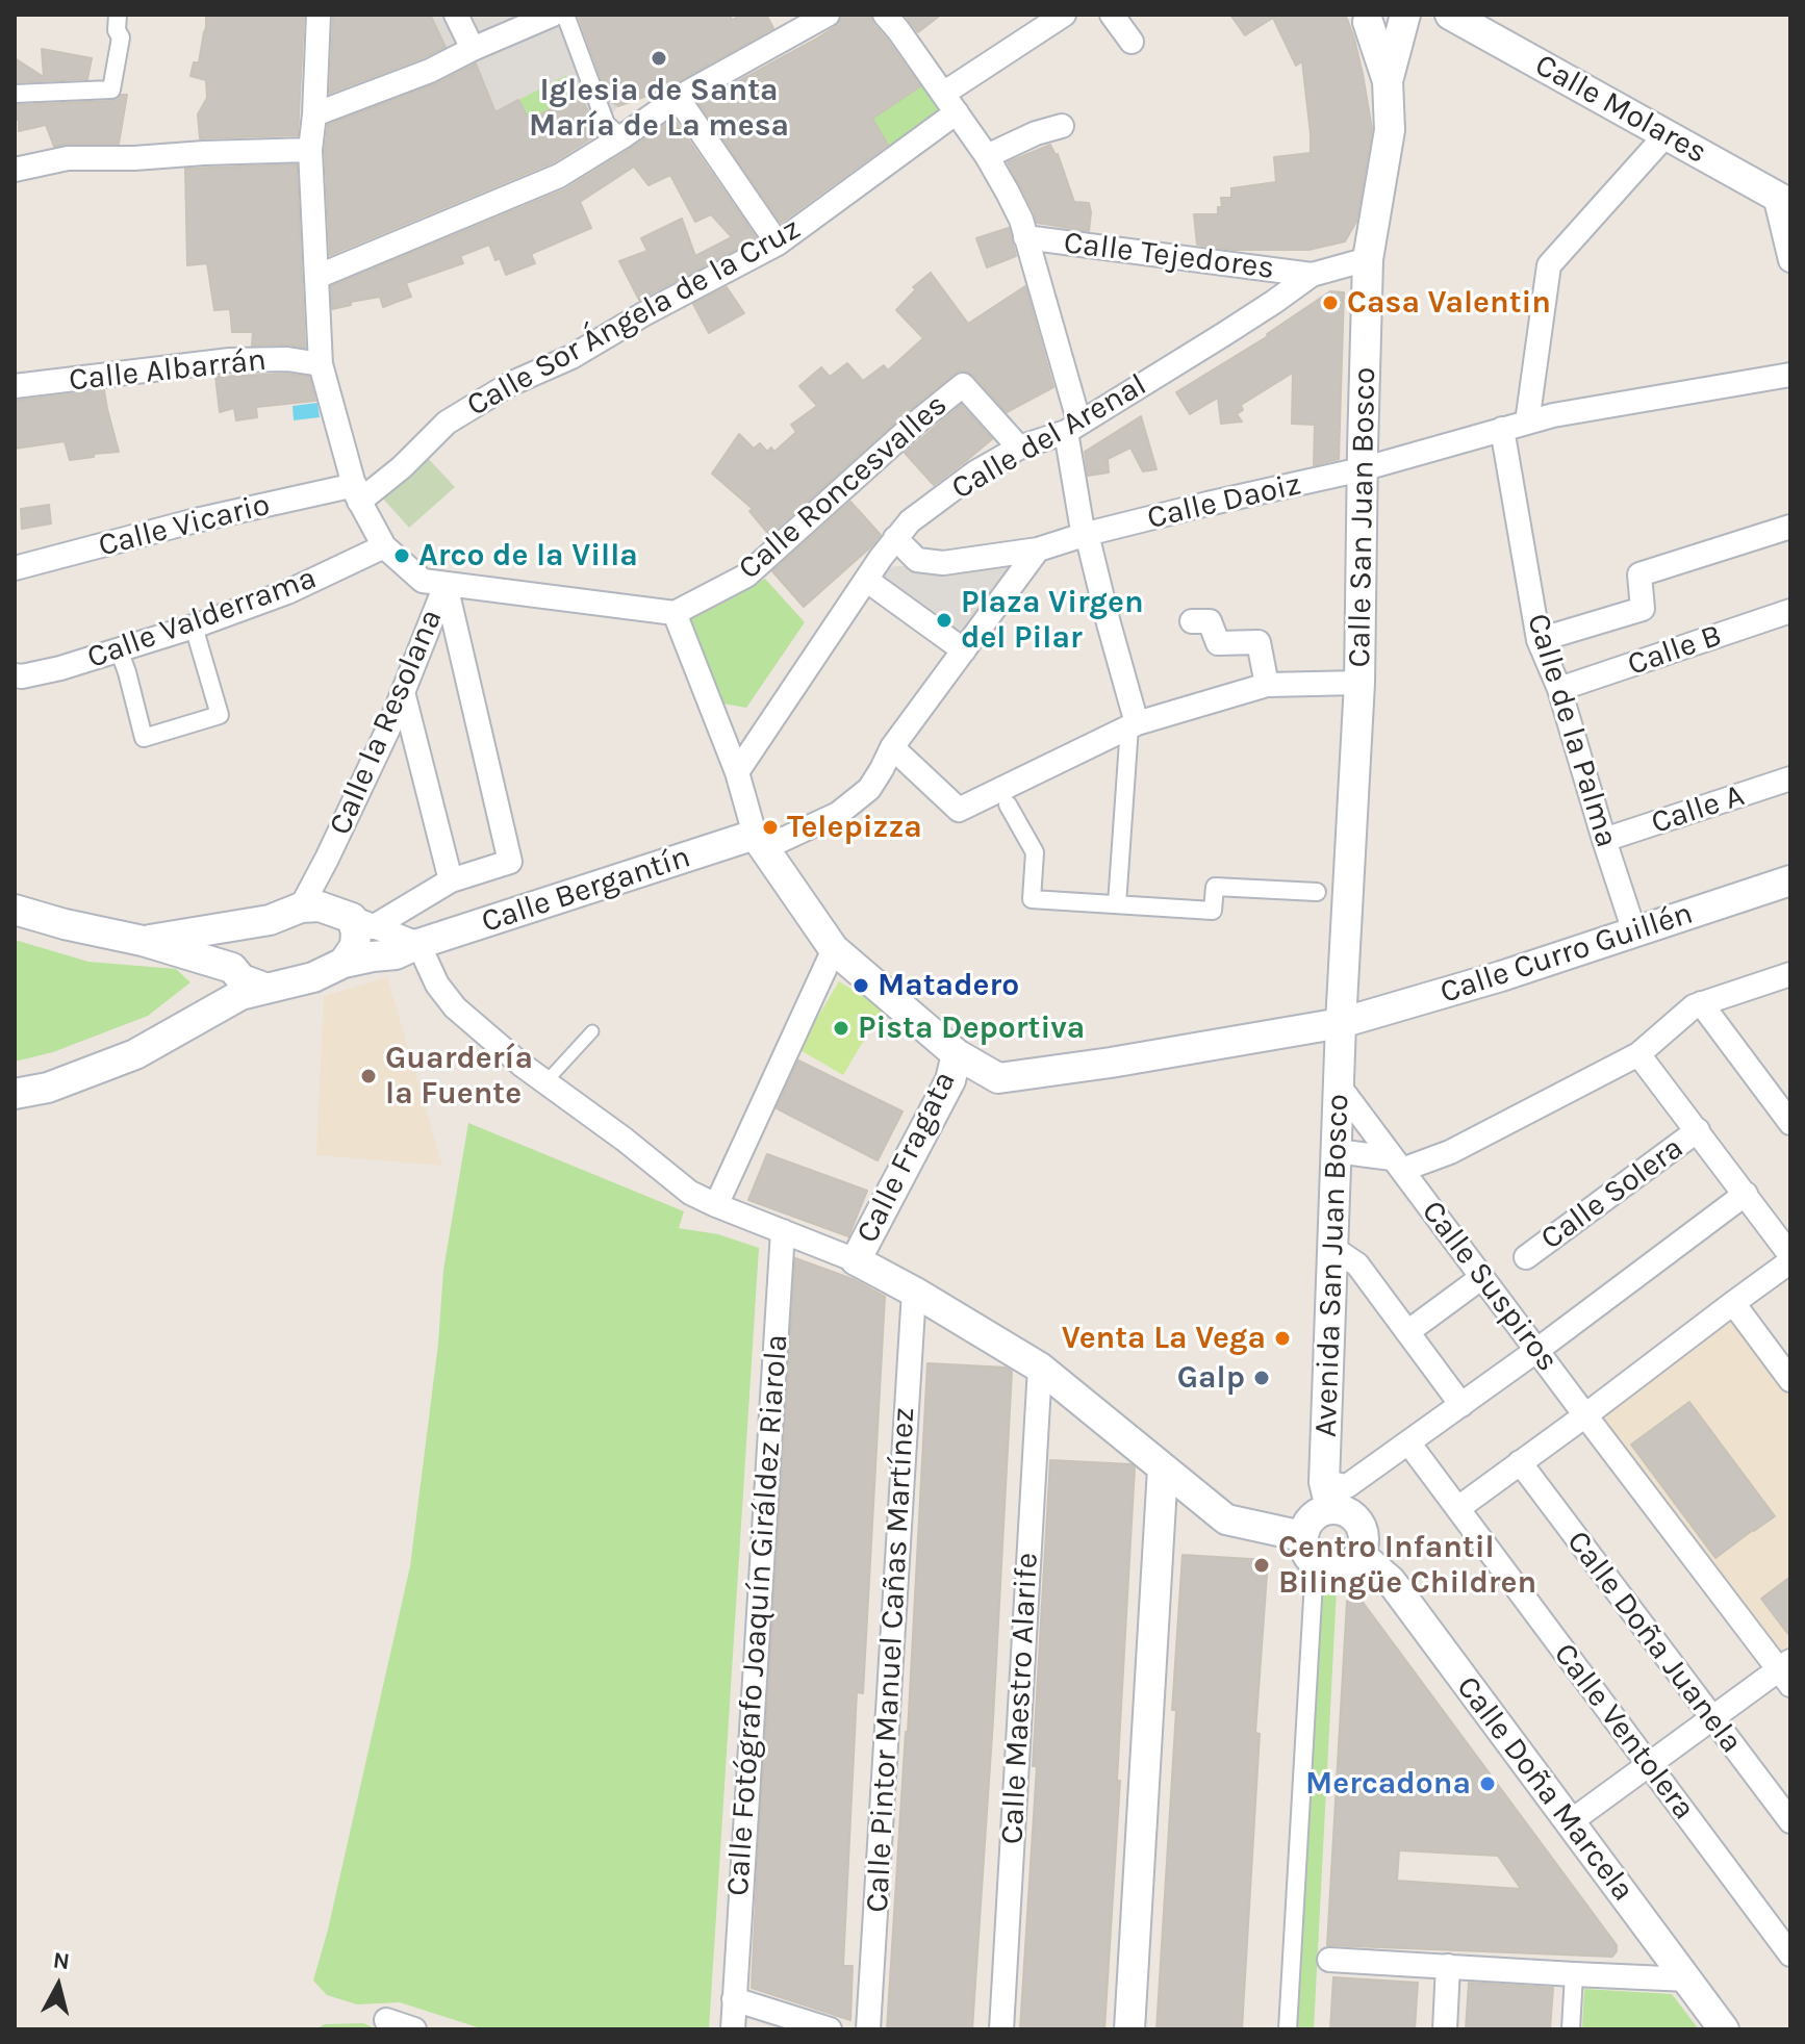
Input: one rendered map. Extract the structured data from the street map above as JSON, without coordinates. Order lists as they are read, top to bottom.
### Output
{
  "streets": {
    "street": [
      "Calle Molares",
      "Calle Tejedores",
      "Calle Sor Ángela de la Cruz",
      "Calle Albarrán",
      "Calle del Arenal",
      "Calle Roncesvalles",
      "Calle Daoiz",
      "Calle San Juan Bosco",
      "Calle Vicario",
      "Calle Valderrama",
      "Calle B",
      "Calle la Resolana",
      "Calle de la Palma",
      "Calle A",
      "Calle Bergantín",
      "Calle Curro Guillén",
      "Calle Fragata",
      "Calle Solera",
      "Avenida San Juan Bosco",
      "Calle Suspiros",
      "Calle Fotógrafo Joaquín Giráldez Riarola",
      "Calle Doña Juanela",
      "Calle Pintor Manuel Cañas Martínez",
      "Calle Maestro Alarife",
      "Calle Ventolera",
      "Calle Doña Marcela"
    ]
  },
  "crossings": [
    ["Calle Tejedores", "Calle del Arenal"],
    ["Calle Sor Ángela de la Cruz", "Calle Vicario"],
    ["Calle del Arenal", "Calle Roncesvalles"],
    ["Calle del Arenal", "Calle Daoiz"],
    ["Calle del Arenal", "Calle San Juan Bosco"],
    ["Calle Daoiz", "Calle San Juan Bosco"],
    ["Calle Daoiz", "Calle de la Palma"],
    ["Calle San Juan Bosco", "Calle Curro Guillén"],
    ["Calle San Juan Bosco", "Avenida San Juan Bosco"],
    ["Calle B", "Calle de la Palma"],
    ["Calle de la Palma", "Calle A"],
    ["Calle de la Palma", "Calle Curro Guillén"],
    ["Calle Bergantín", "Calle Curro Guillén"],
    ["Calle Curro Guillén", "Calle Fragata"],
    ["Calle Curro Guillén", "Avenida San Juan Bosco"],
    ["Avenida San Juan Bosco", "Calle Suspiros"],
    ["Avenida San Juan Bosco", "Calle Doña Marcela"]
  ],
  "places": [
    "Iglesia de Santa María de La mesa",
    "Casa Valentin",
    "Arco de la Villa",
    "Plaza Virgen del Pilar",
    "Telepizza",
    "Matadero",
    "Pista Deportiva",
    "Guardería la Fuente",
    "Venta La Vega",
    "Galp",
    "Centro Infantil Bilingüe Children",
    "Mercadona"
  ],
  "north": "top"
}
